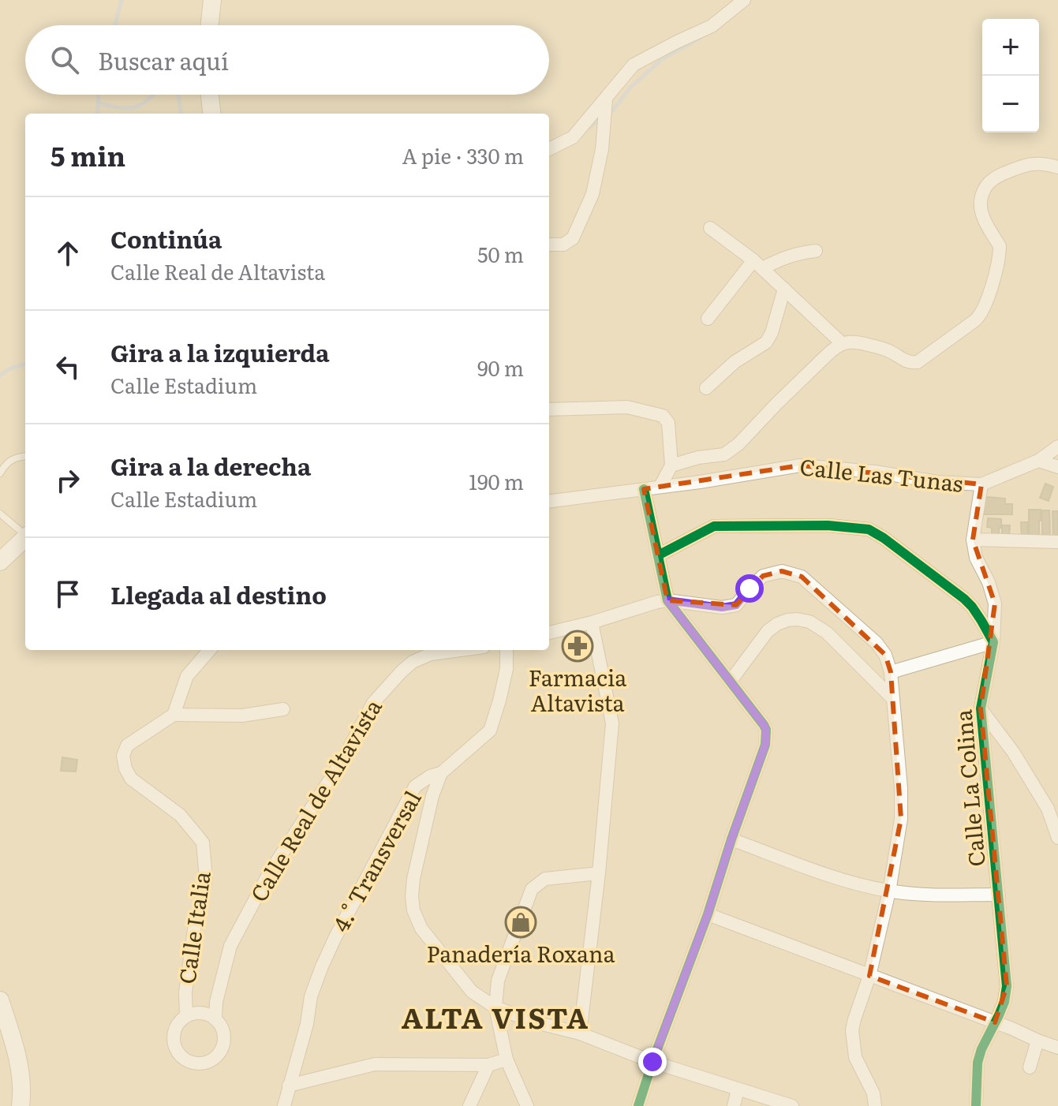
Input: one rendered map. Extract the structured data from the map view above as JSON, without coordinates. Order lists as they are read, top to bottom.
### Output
{
  "streets": {
    "street": [
      "Calle Las Tunas",
      "Calle La Colina",
      "Calle Real de Altavista",
      "4.° Transversal",
      "Calle Italia"
    ]
  },
  "crossings": [
    ["Calle Real de Altavista", "Calle Italia"]
  ],
  "districts": ["ALTA VISTA"],
  "places": {
    "pharmacy": ["Farmacia Altavista"],
    "shop": ["Panadería Roxana"]
  },
  "page": {
    "map_buttons": ["+", "−"],
    "search": "Buscar aquí",
    "heading": ["5 min", "A pie · 330 m"],
    "list": [
      ["Continúa", "Calle Real de Altavista", "50 m"],
      ["Gira a la izquierda", "Calle Estadium", "90 m"],
      ["Gira a la derecha", "Calle Estadium", "190 m"],
      "Llegada al destino"
    ]
  }
}
